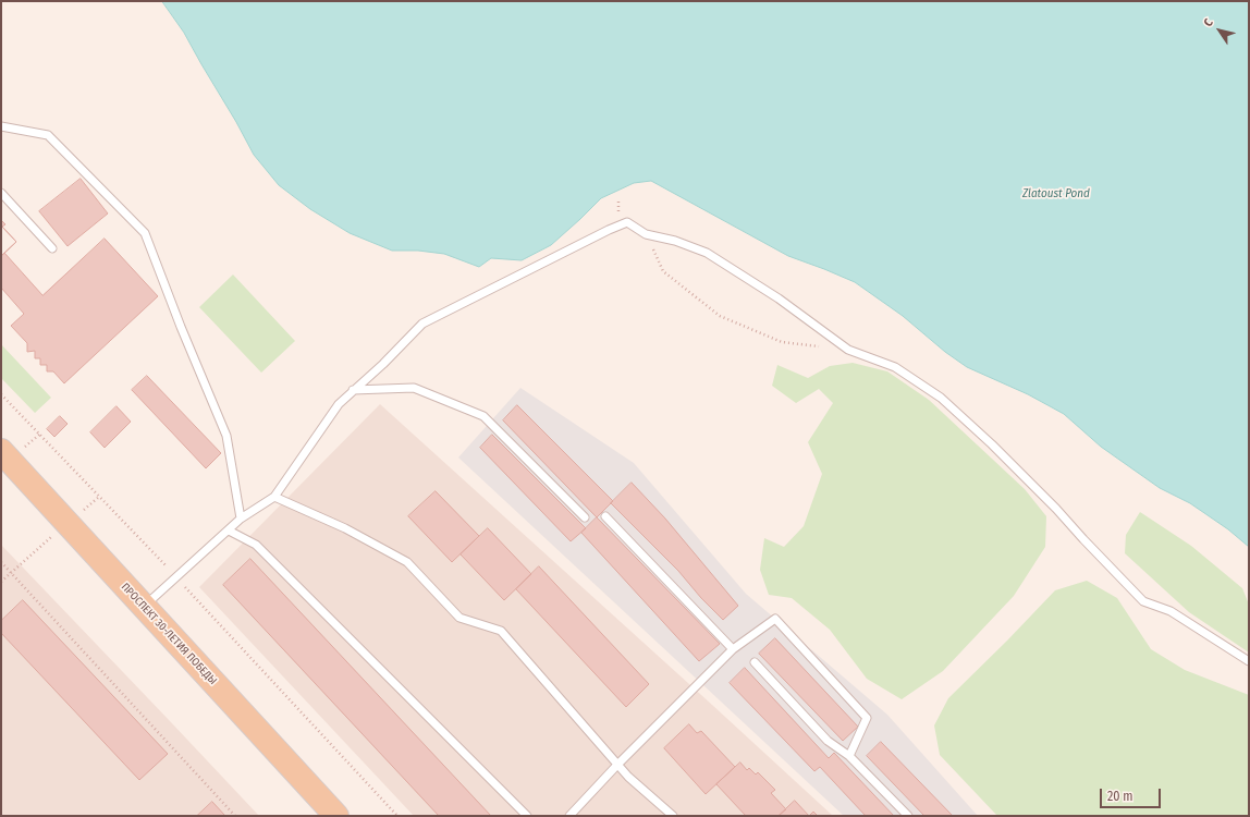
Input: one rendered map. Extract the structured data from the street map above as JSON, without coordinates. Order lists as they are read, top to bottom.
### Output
{
  "streets": {
    "main road": ["ПРОСПЕКТ 30-ЛЕТИЯ ПОБЕДЫ"]
  },
  "water": ["Zlatoust Pond"],
  "scale_bar": "20 m",
  "north": "top left"
}
